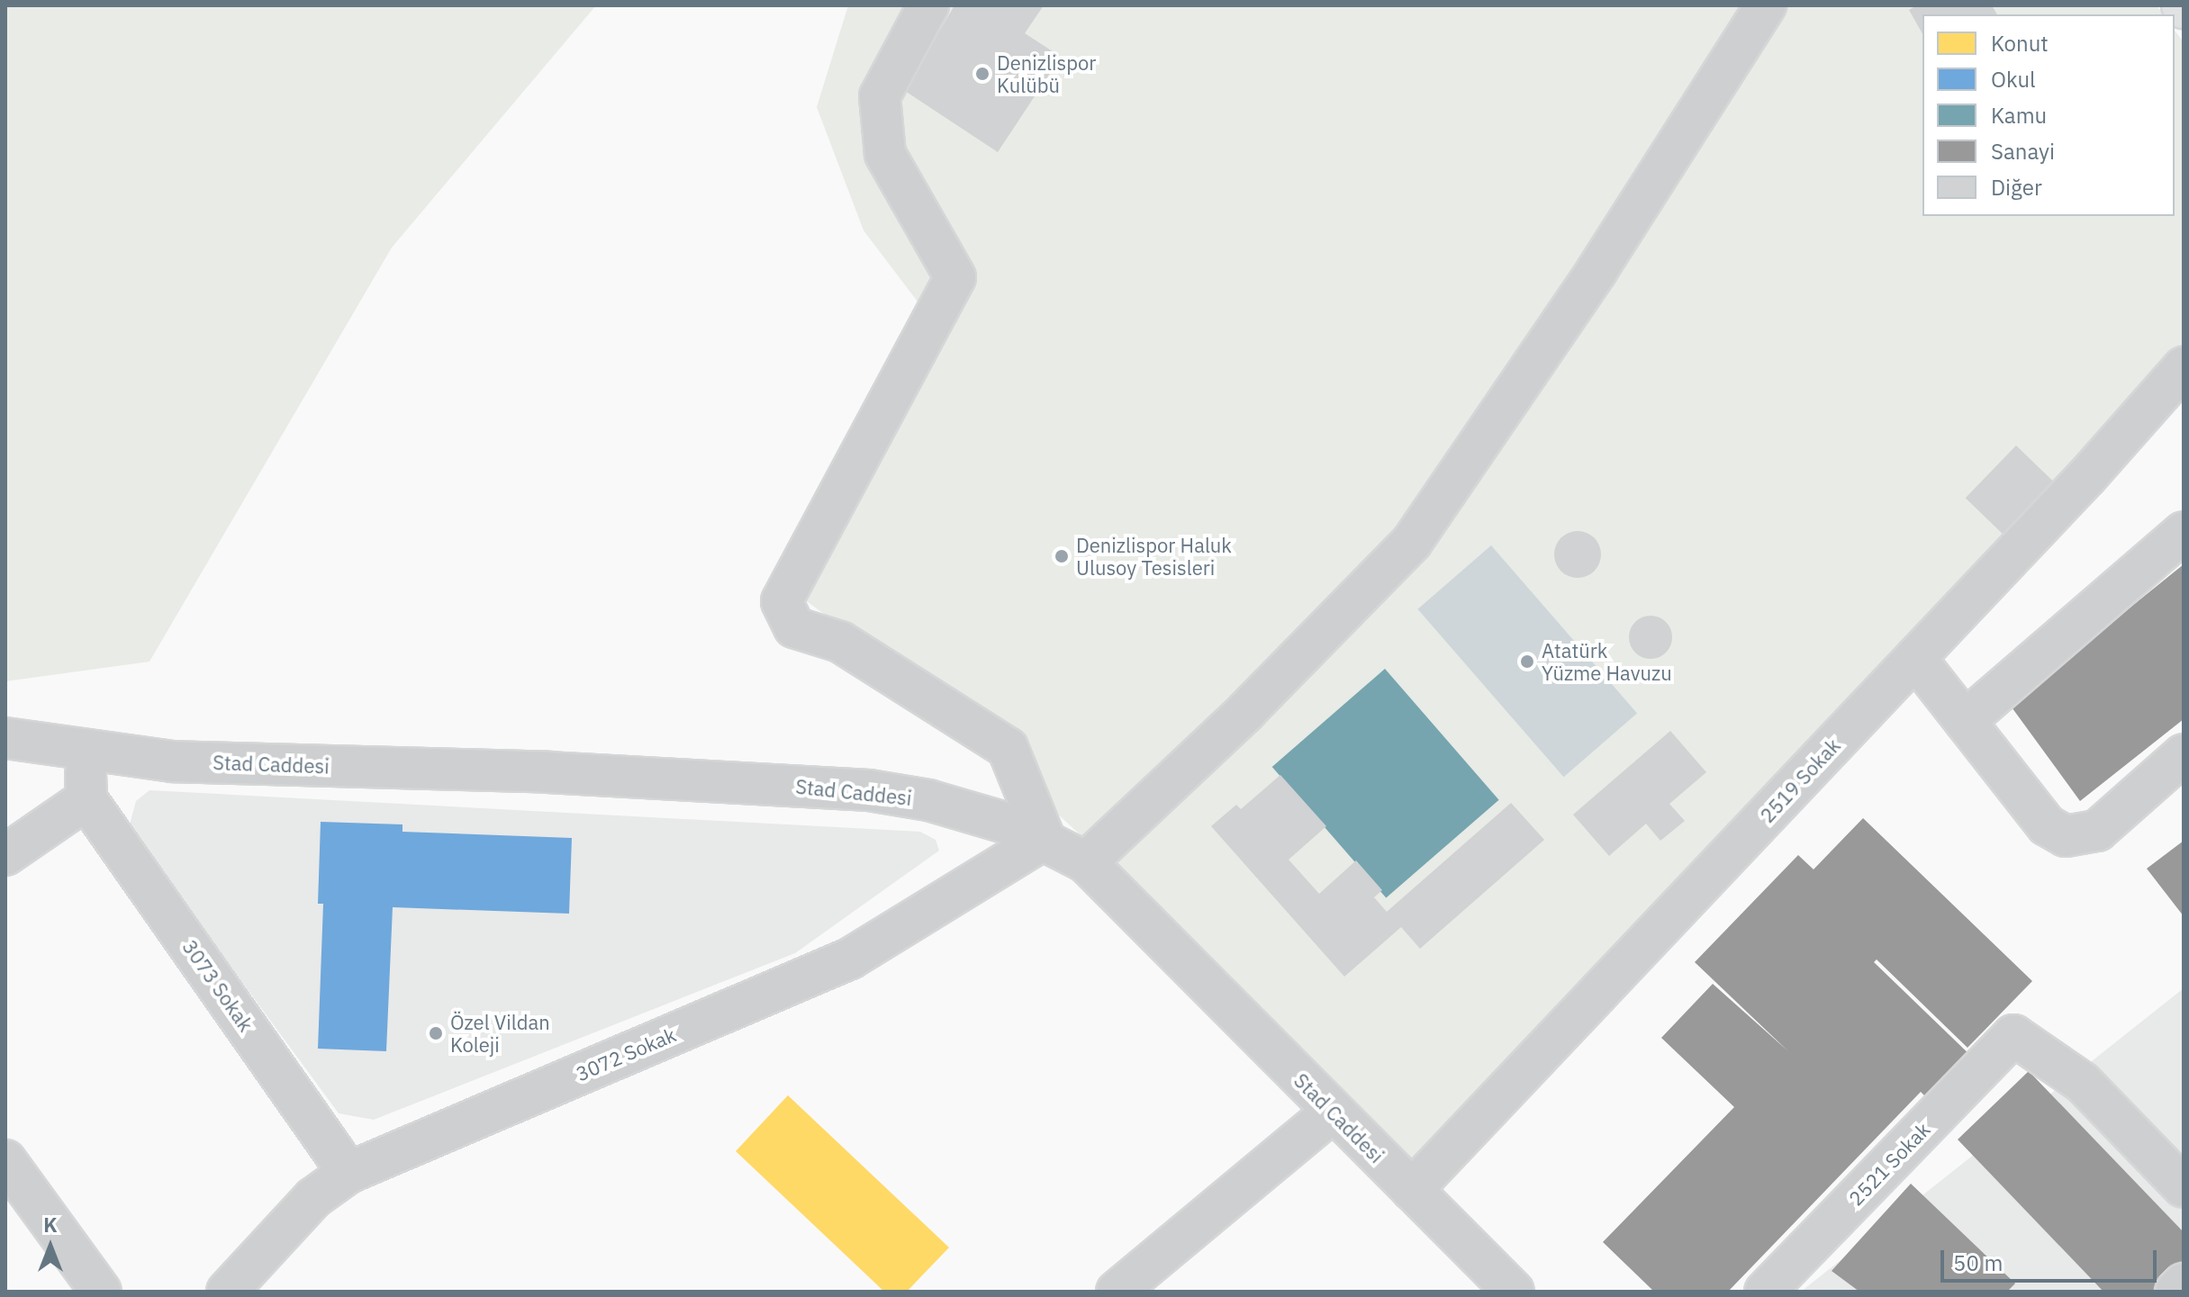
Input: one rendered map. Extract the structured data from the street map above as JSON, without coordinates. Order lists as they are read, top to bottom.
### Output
{
  "streets": {
    "street": [
      "Stad Caddesi",
      "2519 Sokak",
      "3073 Sokak",
      "3072 Sokak",
      "2521 Sokak"
    ]
  },
  "crossings": [
    ["Stad Caddesi", "2519 Sokak"],
    ["Stad Caddesi", "3072 Sokak"],
    ["3073 Sokak", "3072 Sokak"]
  ],
  "places": [
    "Denizlispor Kulübü",
    "Denizlispor Haluk Ulusoy Tesisleri",
    "Atatürk Yüzme Havuzu",
    "Özel Vildan Koleji"
  ],
  "legend": [
    "Konut",
    "Okul",
    "Kamu",
    "Sanayi",
    "Diğer"
  ],
  "scale_bar": "50 m",
  "north": "top"
}
